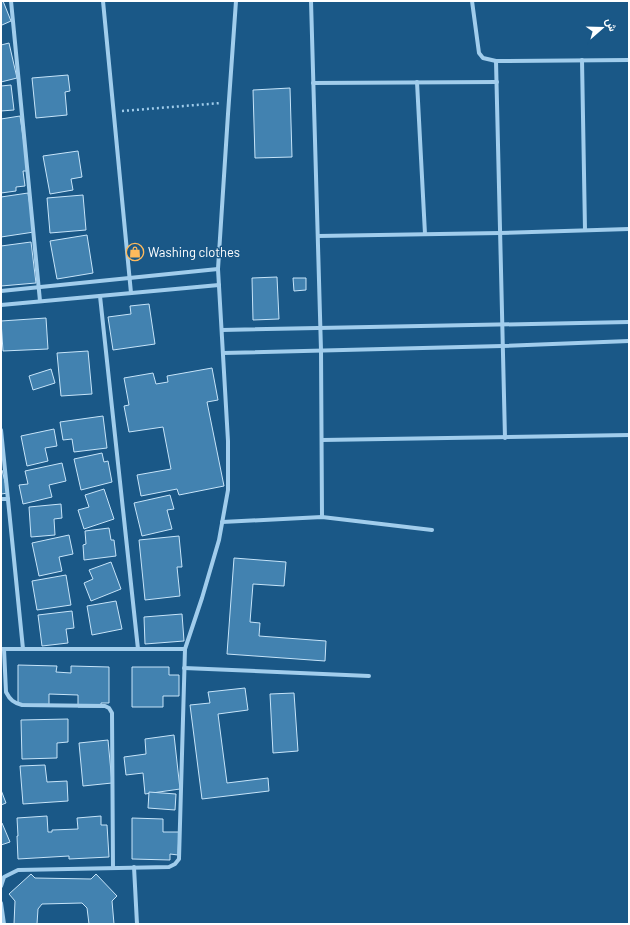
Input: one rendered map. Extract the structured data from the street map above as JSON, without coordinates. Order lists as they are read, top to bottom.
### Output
{
  "places": {
    "shop": ["Washing clothes"]
  },
  "north": "right"
}
